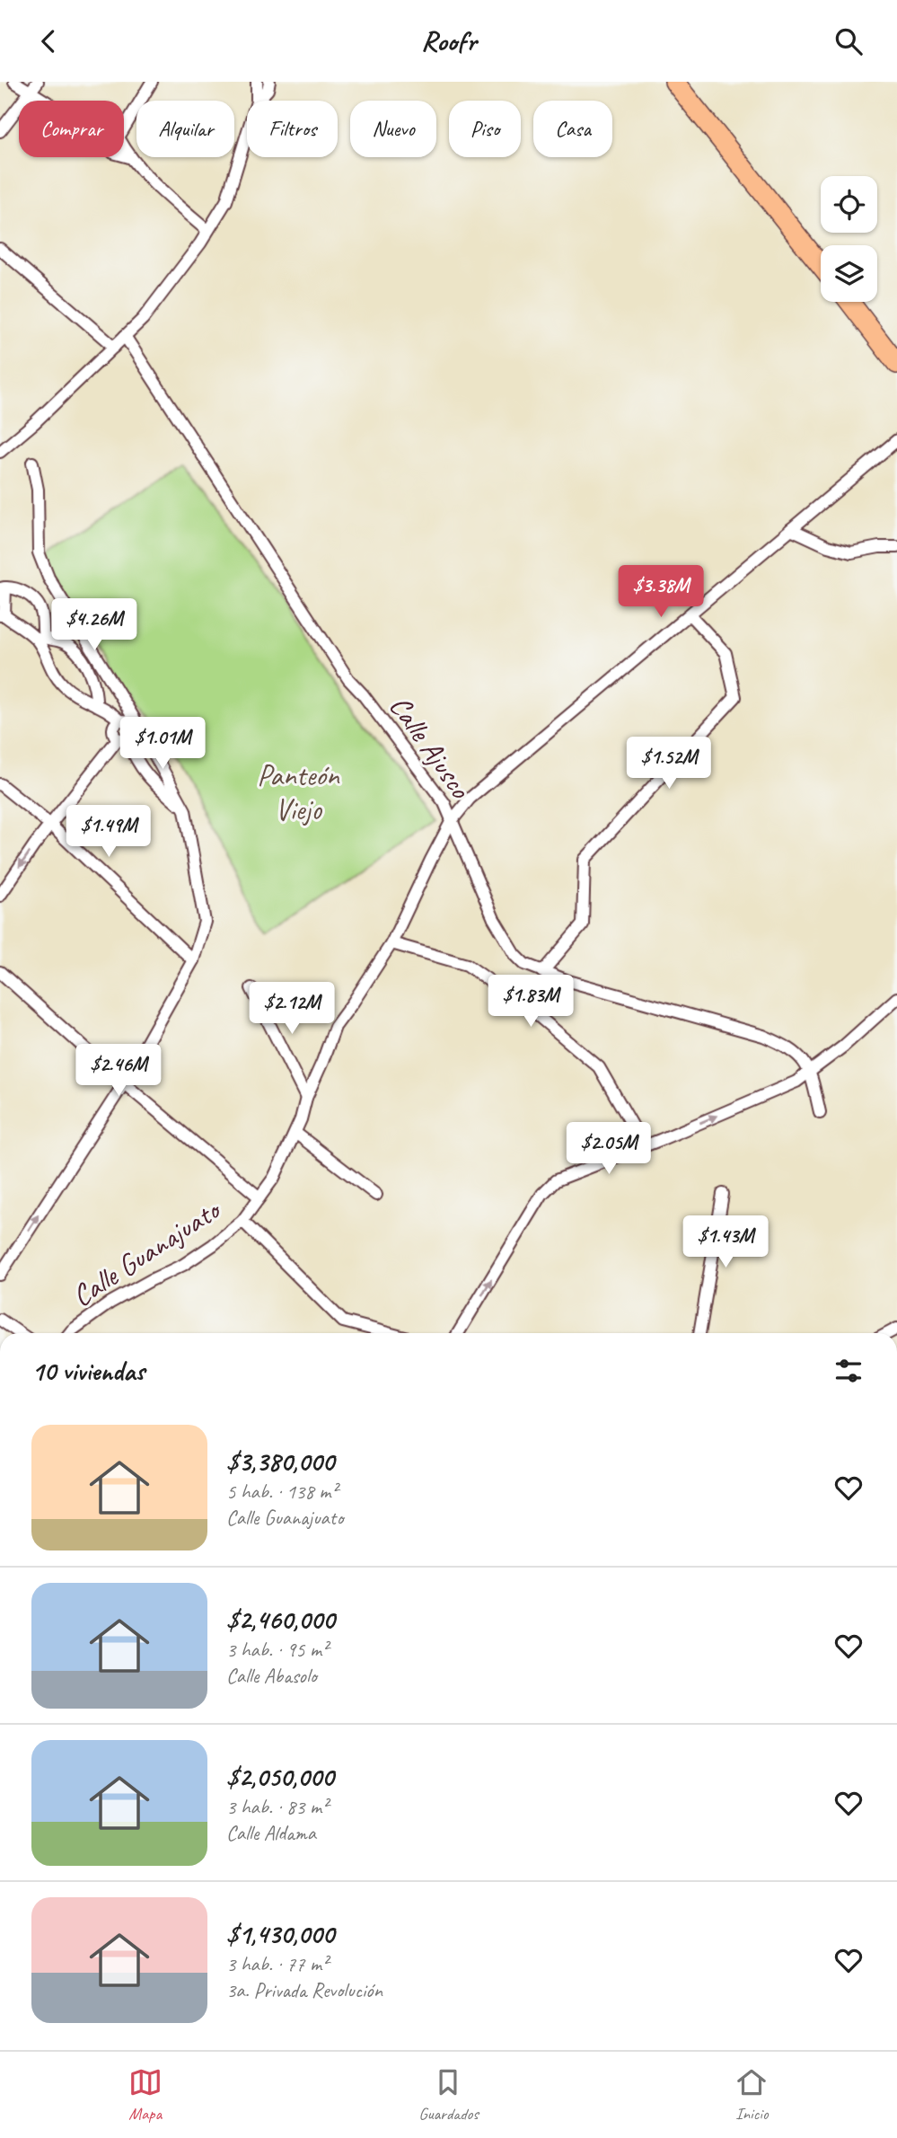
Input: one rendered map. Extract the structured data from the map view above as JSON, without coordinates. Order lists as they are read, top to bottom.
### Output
{
  "streets": {
    "street": ["Calle Ajusco", "Calle Guanajuato"]
  },
  "crossings": [
    ["Calle Ajusco", "Calle Guanajuato"]
  ],
  "parks": ["Panteón Viejo"],
  "page": {
    "header": "Roofr",
    "chip": [
      "Comprar",
      "Alquilar",
      "Filtros",
      "Nuevo",
      "Piso",
      "Casa"
    ],
    "price": [
      "$3.38M",
      "$4.26M",
      "$1.01M",
      "$1.52M",
      "$1.49M",
      "$1.83M",
      "$2.12M",
      "$2.46M",
      "$2.05M",
      "$1.43M"
    ],
    "heading": "10 viviendas",
    "list": [
      {
        "name": "$3,380,000",
        "note": "5 hab. · 138 m² · Calle Guanajuato"
      },
      {
        "name": "$2,460,000",
        "note": "3 hab. · 95 m² · Calle Abasolo"
      },
      {
        "name": "$2,050,000",
        "note": "3 hab. · 83 m² · Calle Aldama"
      },
      {
        "name": "$1,430,000",
        "note": "3 hab. · 77 m² · 3a. Privada Revolución"
      }
    ],
    "tabs": ["Mapa", "Guardados", "Inicio"]
  }
}
